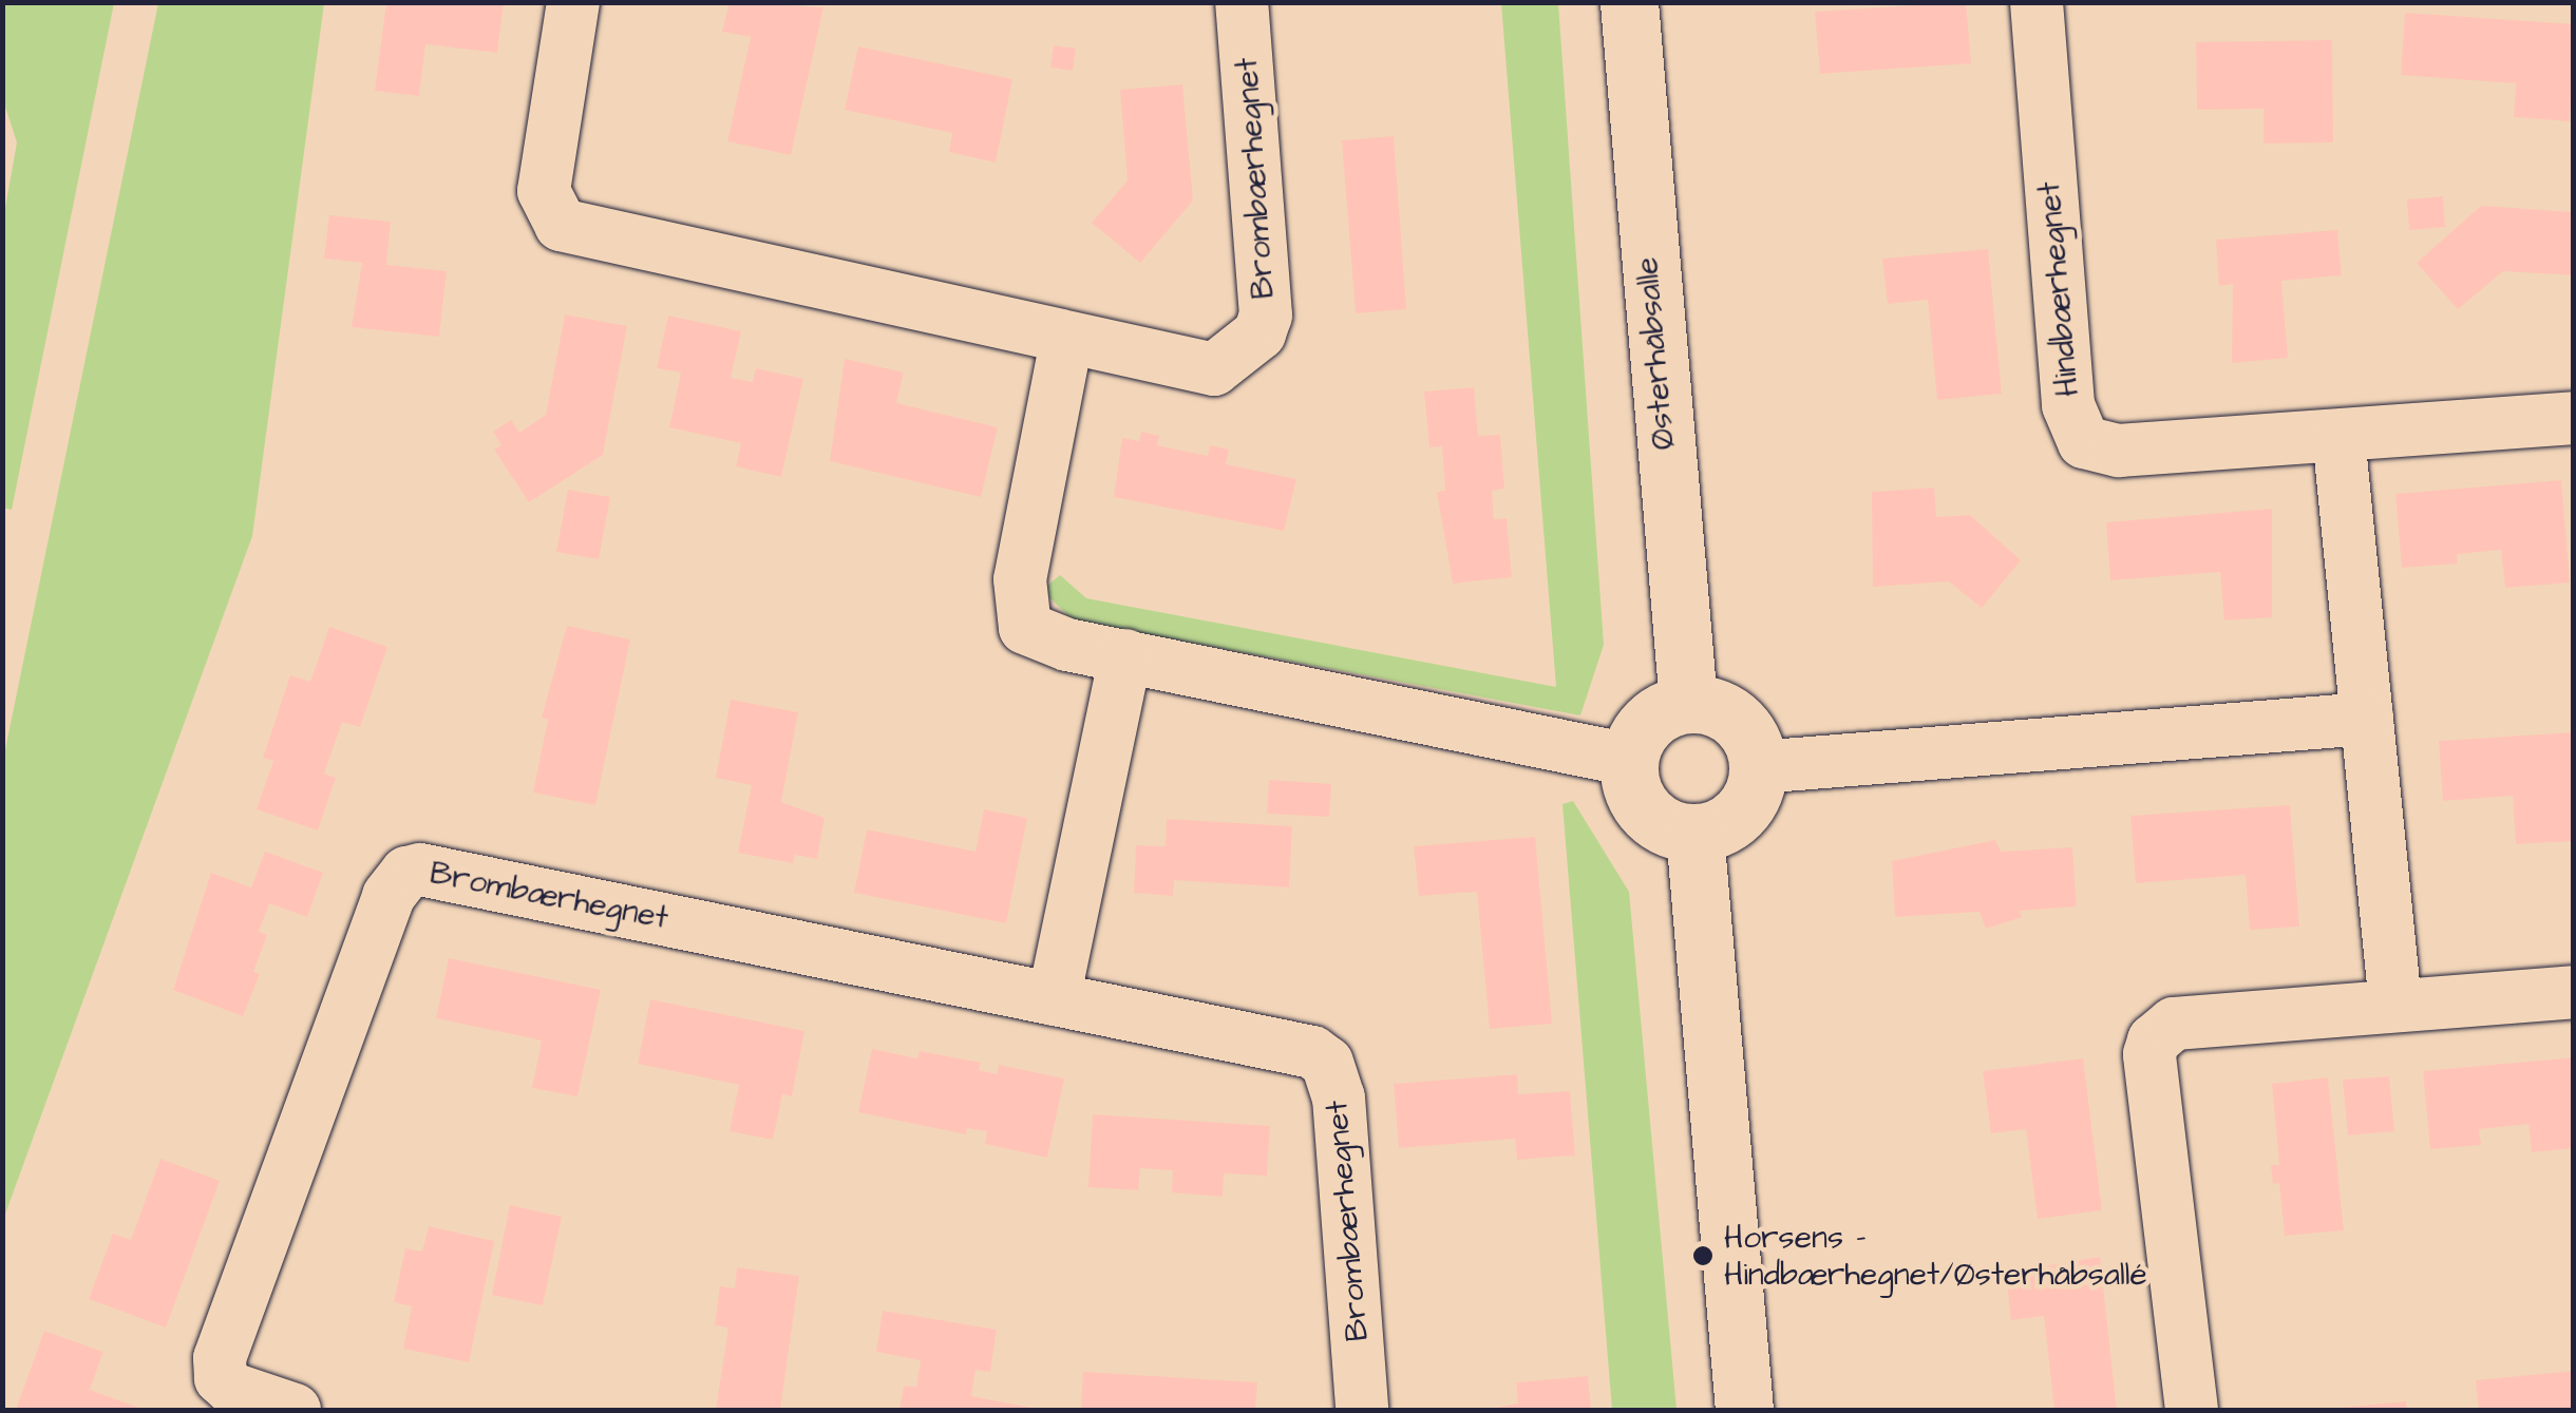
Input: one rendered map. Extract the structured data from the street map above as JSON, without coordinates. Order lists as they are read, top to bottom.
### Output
{
  "streets": {
    "street": ["Brombærhegnet", "Hindbærhegnet", "Østerhåbsalle"]
  },
  "places": ["Horsens - Hindbærhegnet/Østerhåbsallé"]
}
